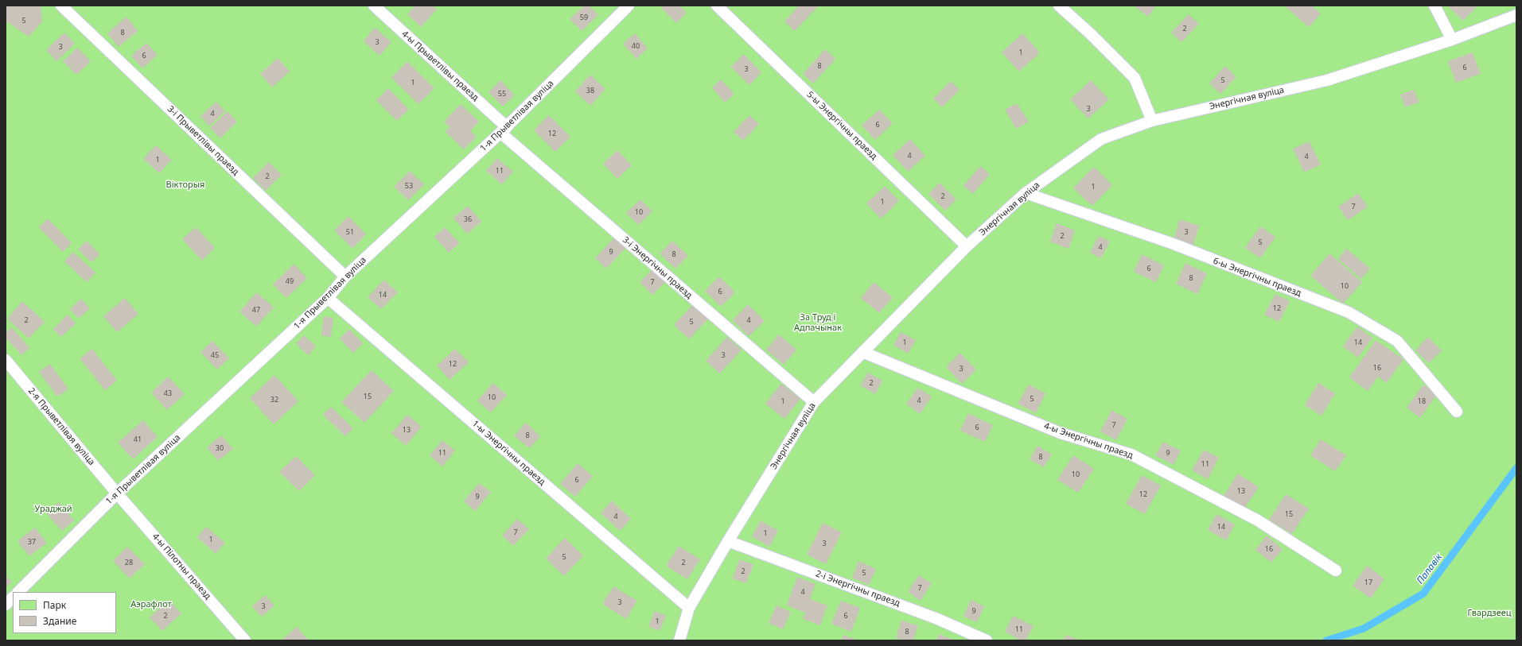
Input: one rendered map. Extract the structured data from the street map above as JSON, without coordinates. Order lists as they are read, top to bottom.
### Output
{
  "streets": {
    "lane": [
      "4-ы Прыветлівы праезд",
      "Энергічная вуліца",
      "1-я Прыветлівая вуліца",
      "5-ы Энергічны праезд",
      "3-і Прыветлівы праезд",
      "3-і Энергічны праезд",
      "6-ы Энергічны праезд",
      "2-я Прыветлівая вуліца",
      "4-ы Энергічны праезд",
      "1-ы Энергічны праезд",
      "4-ы Пілотны праезд",
      "2-і Энергічны праезд"
    ]
  },
  "crossings": [
    ["4-ы Прыветлівы праезд", "1-я Прыветлівая вуліца"],
    ["4-ы Прыветлівы праезд", "3-і Энергічны праезд"],
    ["Энергічная вуліца", "5-ы Энергічны праезд"],
    ["Энергічная вуліца", "3-і Энергічны праезд"],
    ["Энергічная вуліца", "6-ы Энергічны праезд"],
    ["Энергічная вуліца", "4-ы Энергічны праезд"],
    ["Энергічная вуліца", "1-ы Энергічны праезд"],
    ["Энергічная вуліца", "2-і Энергічны праезд"],
    ["1-я Прыветлівая вуліца", "3-і Прыветлівы праезд"],
    ["1-я Прыветлівая вуліца", "3-і Энергічны праезд"],
    ["1-я Прыветлівая вуліца", "2-я Прыветлівая вуліца"],
    ["1-я Прыветлівая вуліца", "1-ы Энергічны праезд"],
    ["1-я Прыветлівая вуліца", "4-ы Пілотны праезд"],
    ["2-я Прыветлівая вуліца", "4-ы Пілотны праезд"]
  ],
  "water": ["Папавік"],
  "parks": [
    "Вікторыя",
    "За Труд і Адпачынак",
    "Ураджай",
    "Аэрафлот",
    "Гвардзеец"
  ],
  "house_numbers": [
    "59",
    "5",
    "2",
    "8",
    "3",
    "40",
    "3",
    "1",
    "6",
    "8",
    "6",
    "3",
    "5",
    "1",
    "38",
    "55",
    "3",
    "4",
    "6",
    "12",
    "4",
    "4",
    "1",
    "11",
    "2",
    "53",
    "1",
    "2",
    "1",
    "7",
    "10",
    "36",
    "51",
    "3",
    "2",
    "5",
    "4",
    "9",
    "8",
    "6",
    "8",
    "49",
    "7",
    "10",
    "6",
    "14",
    "12",
    "47",
    "2",
    "4",
    "5",
    "1",
    "14",
    "45",
    "3",
    "12",
    "16",
    "3",
    "2",
    "43",
    "15",
    "10",
    "5",
    "32",
    "4",
    "1",
    "18",
    "7",
    "6",
    "13",
    "8",
    "41",
    "30",
    "11",
    "9",
    "8",
    "11",
    "10",
    "6",
    "13",
    "12",
    "9",
    "15",
    "4",
    "14",
    "7",
    "1",
    "1",
    "37",
    "3",
    "16",
    "5",
    "28",
    "2",
    "2",
    "5",
    "17",
    "7",
    "4",
    "3",
    "3",
    "9",
    "2",
    "6",
    "1",
    "11",
    "8"
  ],
  "legend": ["Парк", "Здание"]
}
